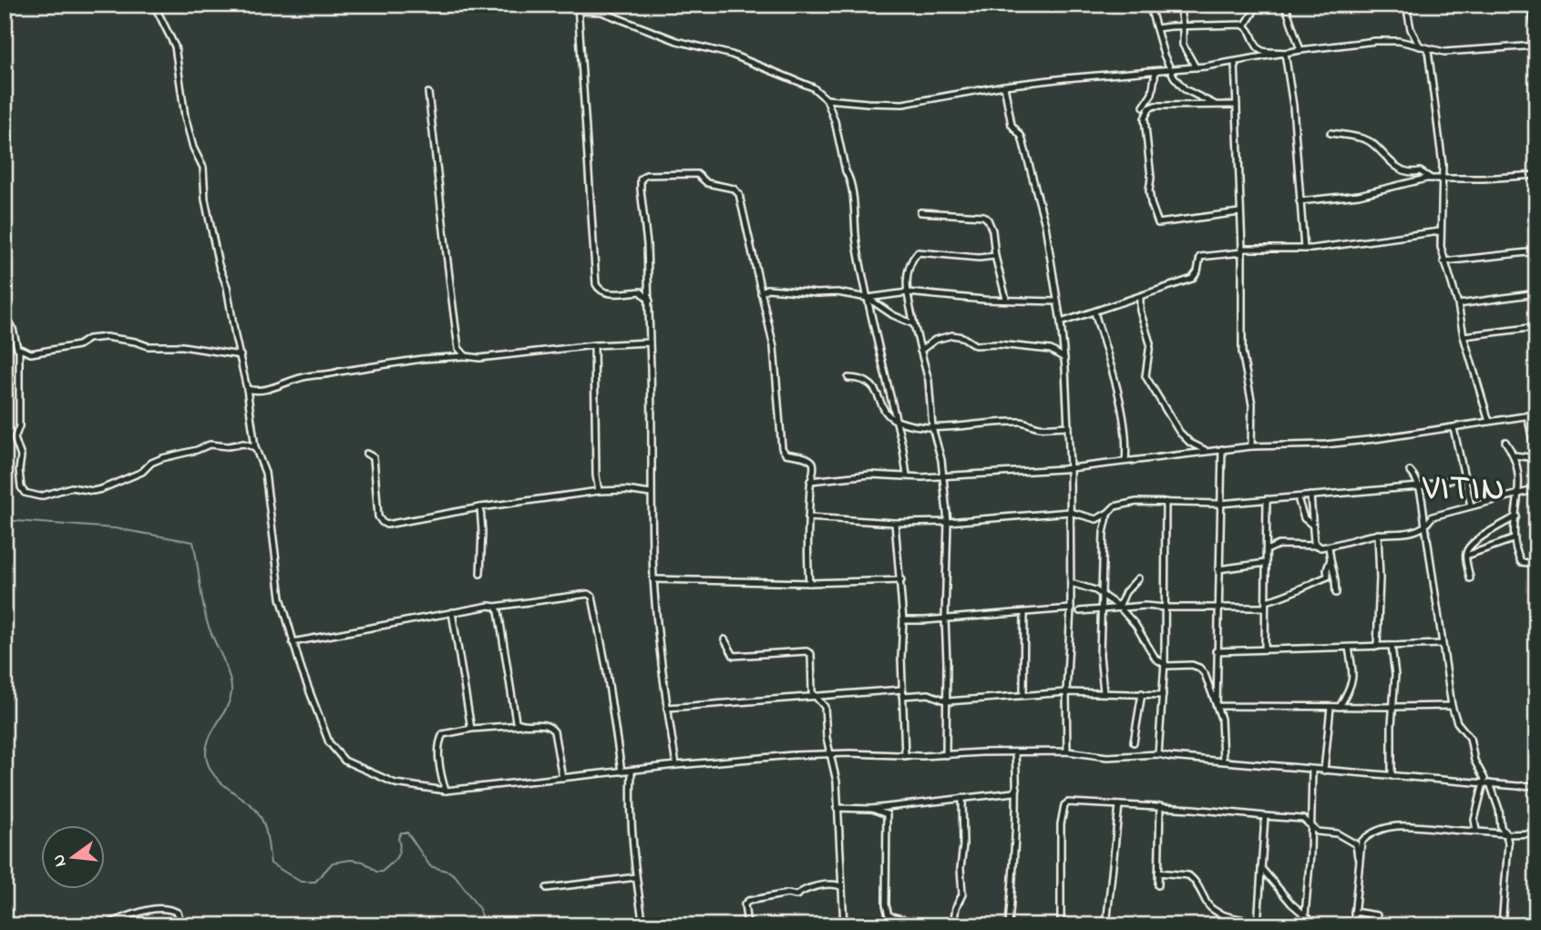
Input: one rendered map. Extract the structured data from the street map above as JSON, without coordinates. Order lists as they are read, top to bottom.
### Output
{
  "districts": ["VITIN"],
  "north": "left"
}
